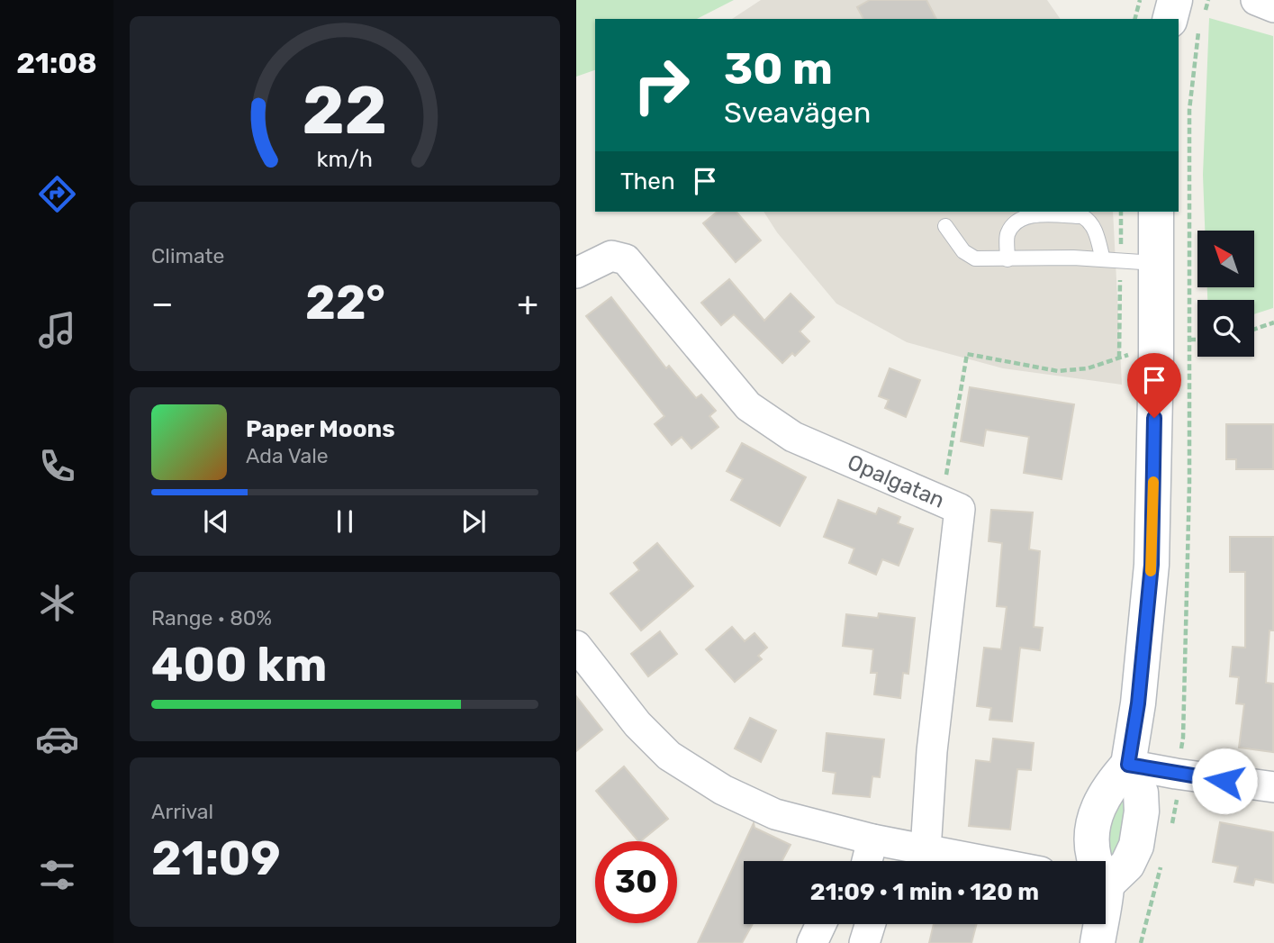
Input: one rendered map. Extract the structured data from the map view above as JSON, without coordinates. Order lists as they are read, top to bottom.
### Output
{
  "streets": {
    "street": ["Opalgatan"]
  },
  "north": "top left",
  "page": {
    "tabs": "21:08",
    "turn": ["30 m", "Sveavägen"],
    "then": "Then",
    "tile": [
      "Climate",
      ["Range · 80%", "400 km"],
      ["Arrival", "21:09"]
    ],
    "heat": ["−", "22°", "+"],
    "song": ["Paper Moons", "Ada Vale"],
    "limit": "30",
    "trip": "21:09 · 1 min · 120 m",
    "gauge": ["22", "km/h"]
  }
}
